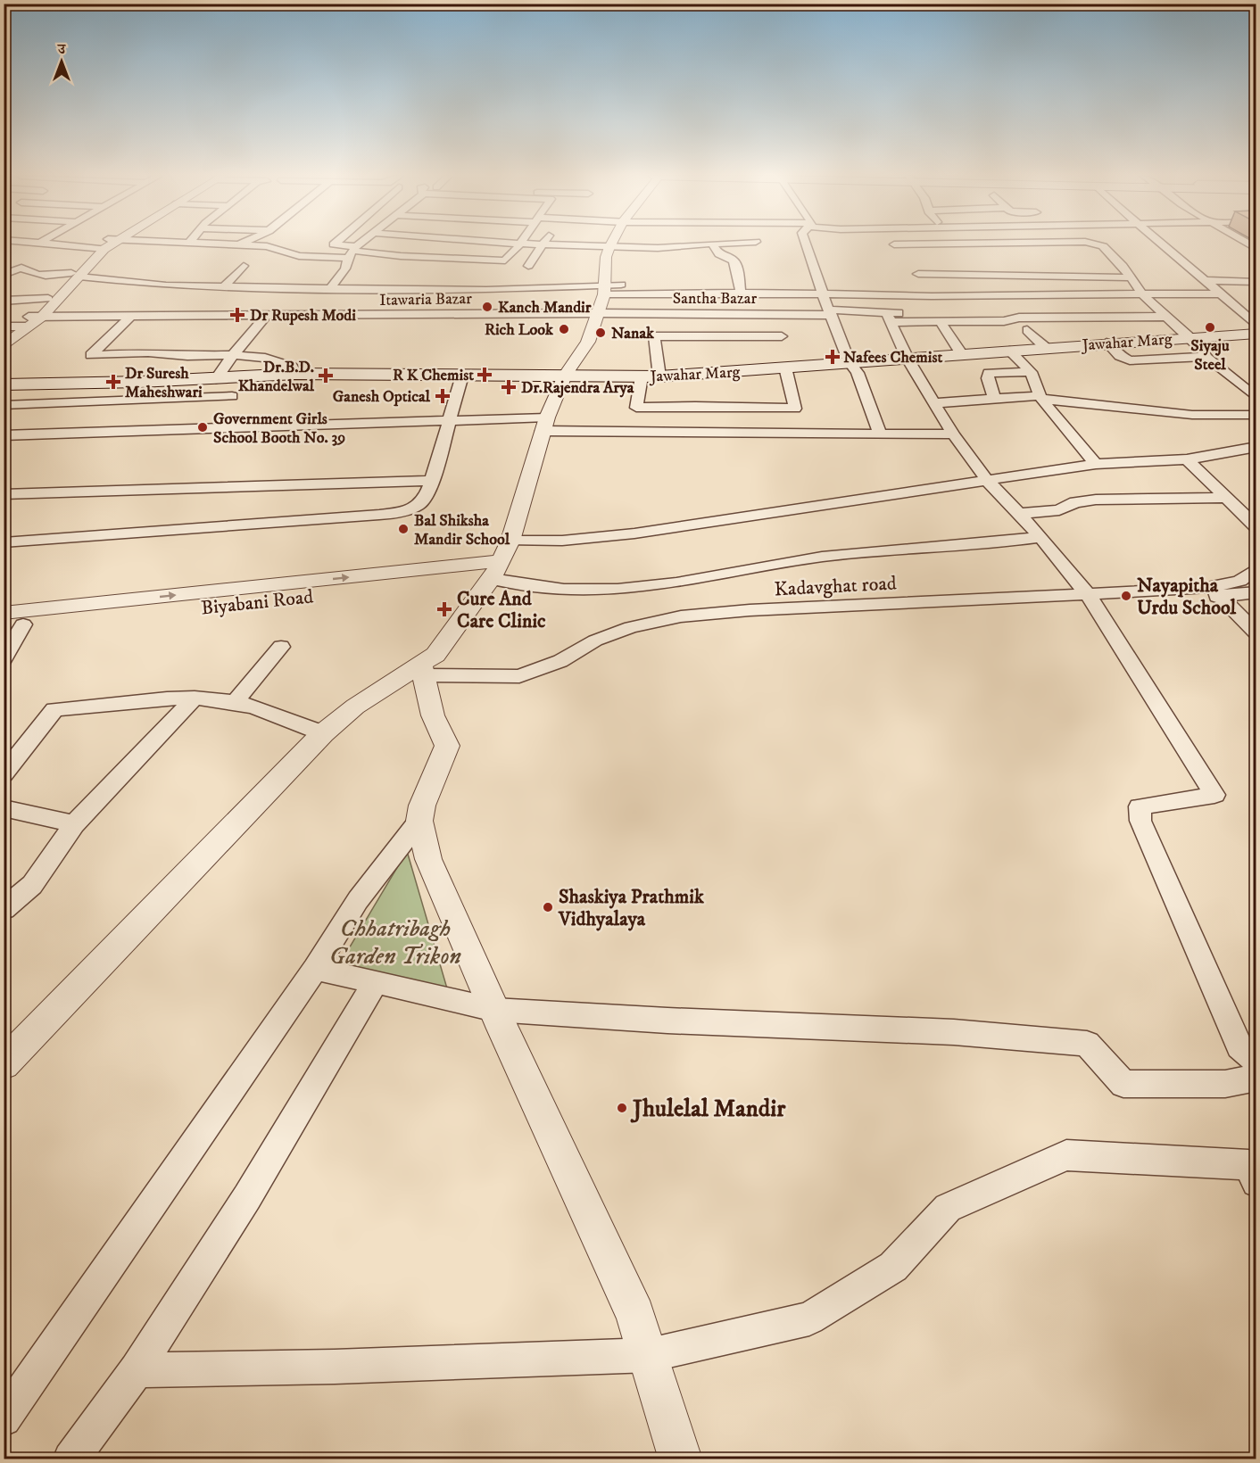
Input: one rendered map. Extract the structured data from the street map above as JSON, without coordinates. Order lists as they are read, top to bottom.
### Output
{
  "streets": {
    "main road": ["Jawahar Marg"],
    "street": ["Santha Bazar", "Itawaria Bazar", "Biyabani Road"]
  },
  "crossings": [
    ["Santha Bazar", "Itawaria Bazar"]
  ],
  "parks": ["Chhatribagh Garden Trikon"],
  "places": {
    "other": [
      "Kanch Mandir",
      "Siyaju Steel",
      "Rich Look",
      "Nanak",
      "Government Girls School Booth No. 39",
      "Bal Shiksha Mandir School",
      "Nayapitha Urdu School",
      "Shaskiya Prathmik Vidhyalaya",
      "Jhulelal Mandir"
    ],
    "health": [
      "Dr Rupesh Modi",
      "Nafees Chemist",
      "R K Chemist",
      "Dr.B.D. Khandelwal",
      "Dr Suresh Maheshwari",
      "Dr.Rajendra Arya",
      "Ganesh Optical",
      "Cure And Care Clinic"
    ]
  },
  "north": "top"
}
